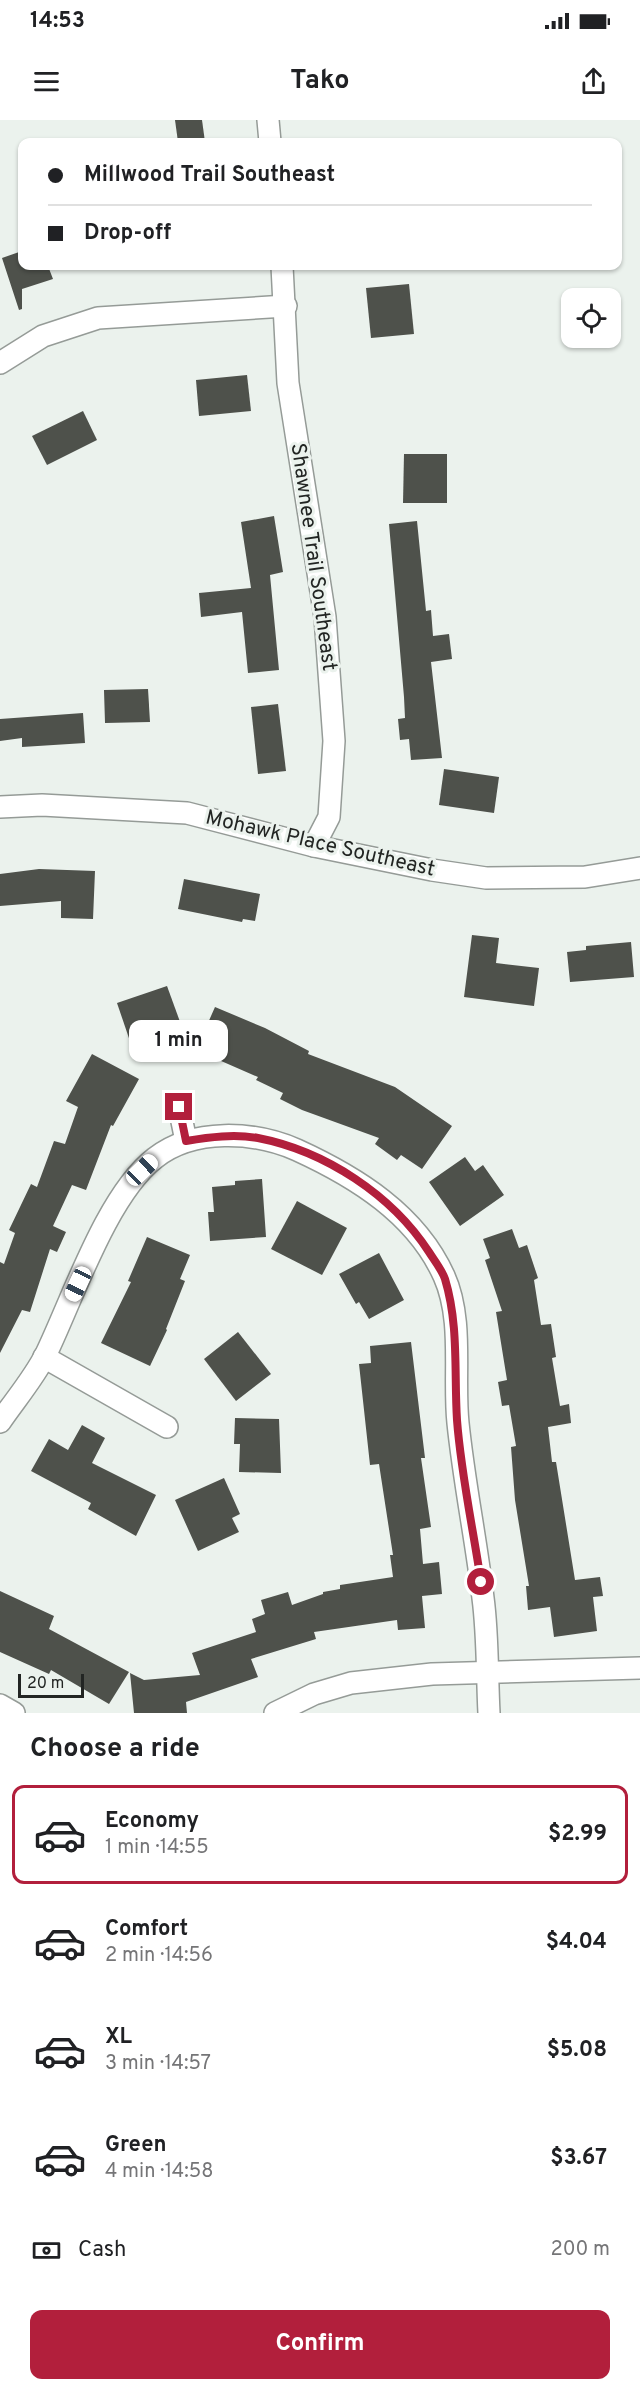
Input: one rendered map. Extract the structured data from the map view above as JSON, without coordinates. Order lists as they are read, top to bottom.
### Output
{
  "streets": {
    "street": ["Shawnee Trail Southeast", "Mohawk Place Southeast"]
  },
  "crossings": [
    ["Shawnee Trail Southeast", "Mohawk Place Southeast"]
  ],
  "scale_bar": "20 m",
  "page": {
    "status": "14:53",
    "header": "Tako",
    "banner": ["Millwood Trail Southeast", "Drop-off"],
    "bubble": "1 min",
    "scale": "20 m",
    "heading": "Choose a ride",
    "list": [
      {
        "name": "Economy",
        "note": "1 min · 14:55",
        "value": "$2.99"
      },
      {
        "name": "Comfort",
        "note": "2 min · 14:56",
        "value": "$4.04"
      },
      {
        "name": "XL",
        "note": "3 min · 14:57",
        "value": "$5.08"
      },
      {
        "name": "Green",
        "note": "4 min · 14:58",
        "value": "$3.67"
      }
    ],
    "pay": ["Cash", "200 m"],
    "buttons": "Confirm"
  }
}
